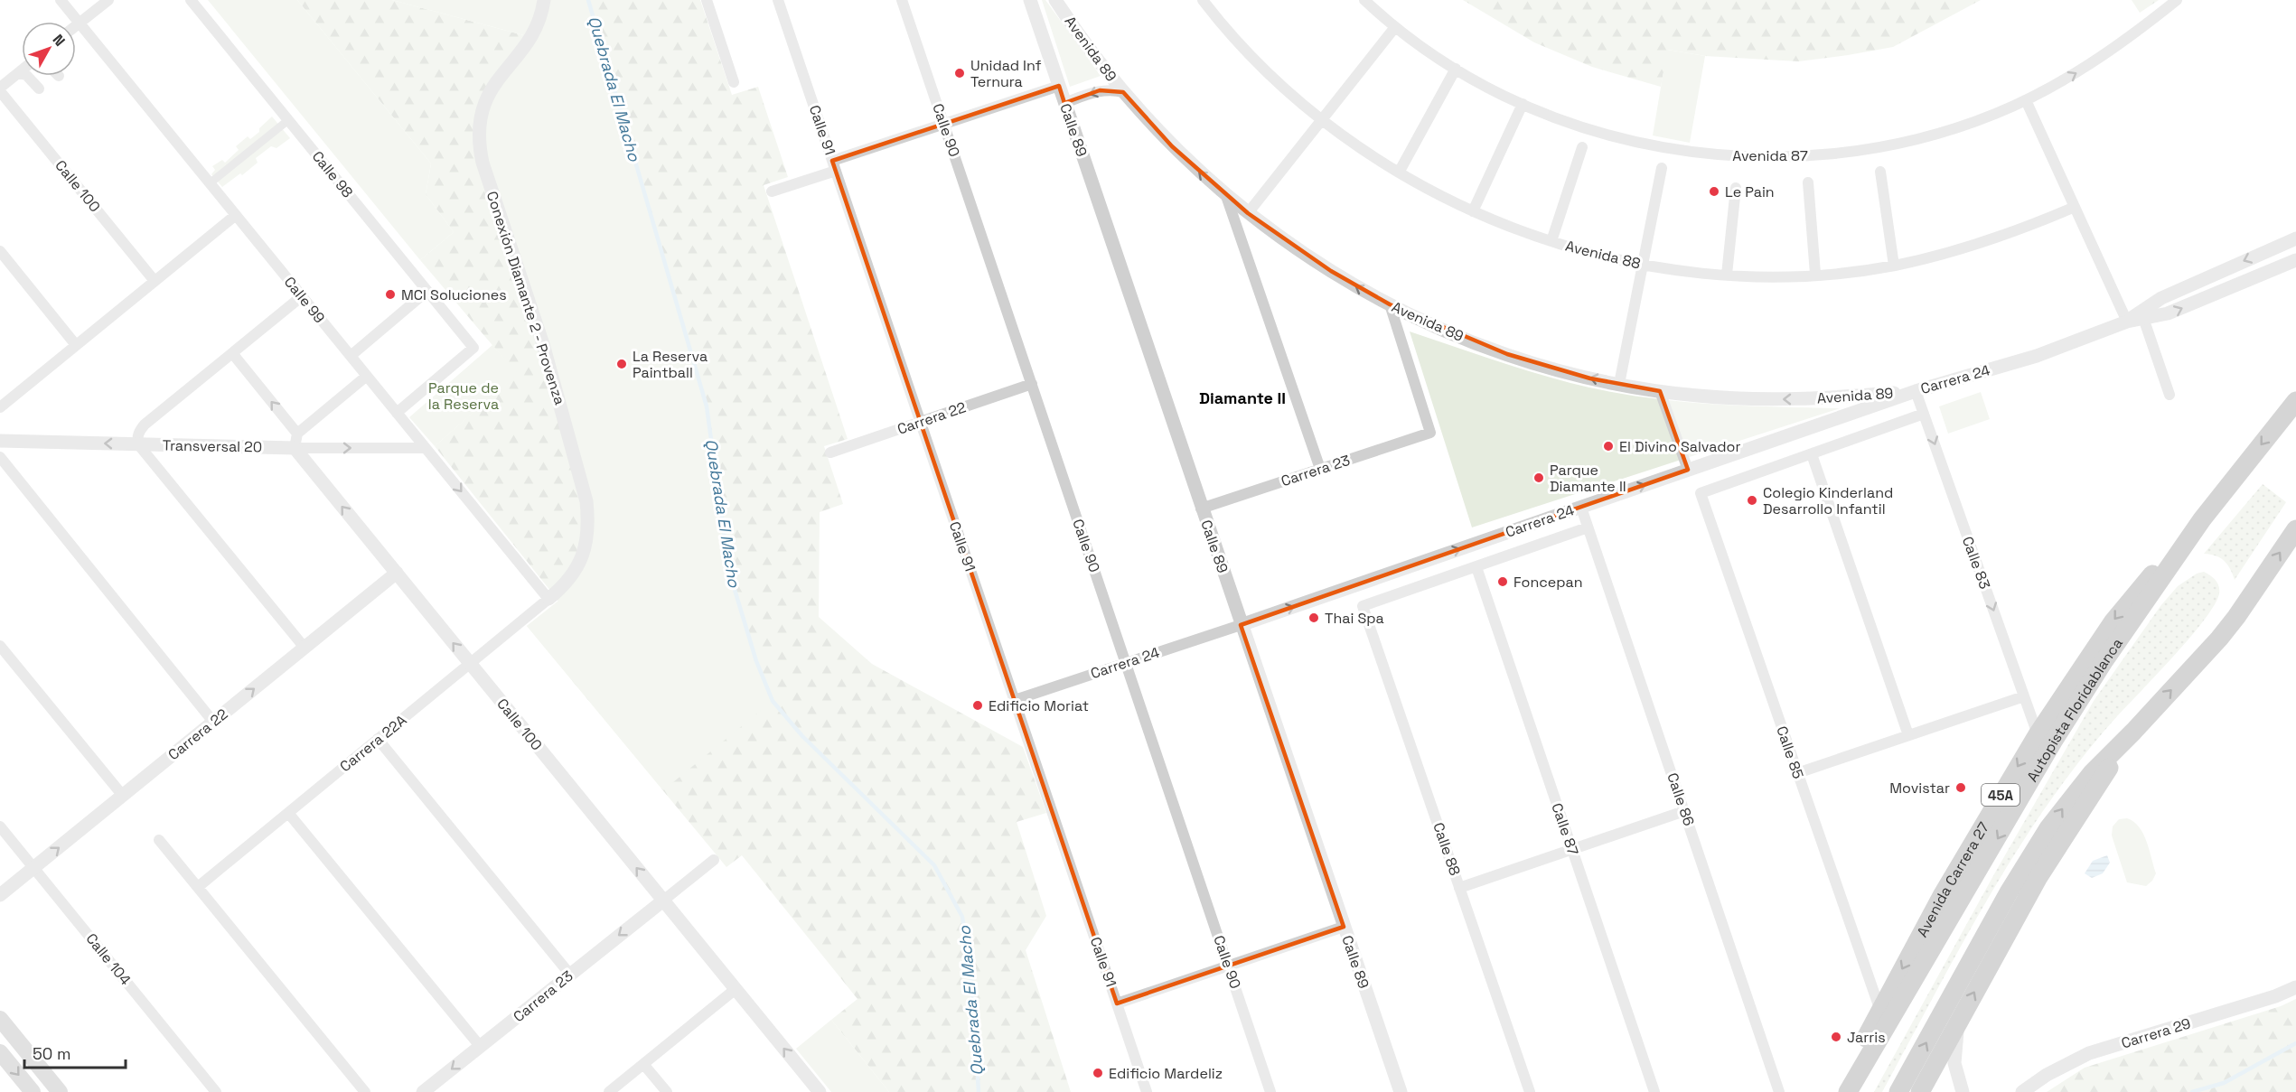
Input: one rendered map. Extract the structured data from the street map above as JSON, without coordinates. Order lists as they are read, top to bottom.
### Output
{
  "streets": {
    "highway": ["Autopista Floridablanca", "45A", "Avenida Carrera 27"],
    "street": [
      "Avenida 89",
      "Calle 91",
      "Calle 90",
      "Calle 89",
      "Avenida 87",
      "Calle 98",
      "Calle 100",
      "Avenida 88",
      "Conexión Diamante 2 - Provenza",
      "Calle 99",
      "Carrera 24",
      "Carrera 22",
      "Transversal 20",
      "Carrera 23",
      "Calle 83",
      "Carrera 22A",
      "Calle 85",
      "Calle 86",
      "Calle 87",
      "Calle 88",
      "Calle 104",
      "Carrera 29"
    ]
  },
  "crossings": [
    ["Avenida 89", "Carrera 24"],
    ["Avenida 89", "Carrera 23"],
    ["Avenida 89", "Calle 83"],
    ["Calle 91", "Carrera 24"],
    ["Calle 91", "Carrera 22"],
    ["Calle 90", "Carrera 24"],
    ["Calle 90", "Carrera 22"],
    ["Calle 89", "Carrera 24"],
    ["Calle 89", "Carrera 23"],
    ["Calle 98", "Calle 99"],
    ["Calle 100", "Carrera 22"],
    ["Calle 100", "Transversal 20"],
    ["Calle 100", "Carrera 23"],
    ["Calle 100", "Carrera 22A"],
    ["Conexión Diamante 2 - Provenza", "Calle 99"],
    ["Conexión Diamante 2 - Provenza", "Carrera 22A"],
    ["Calle 99", "Transversal 20"],
    ["Calle 99", "Carrera 22A"],
    ["Carrera 24", "Calle 83"],
    ["Carrera 24", "Calle 86"],
    ["Carrera 22", "Calle 104"],
    ["Calle 83", "Avenida Carrera 27"],
    ["Autopista Floridablanca", "Avenida Carrera 27"],
    ["Calle 85", "Avenida Carrera 27"],
    ["Calle 87", "Calle 88"]
  ],
  "one_way": ["Avenida 89", "Calle 83"],
  "districts": ["Diamante II"],
  "water": ["Quebrada El Macho"],
  "parks": ["Parque de la Reserva"],
  "places": [
    "Unidad Inf Ternura",
    "Le Pain",
    "MCI Soluciones",
    "La Reserva Paintball",
    "El Divino Salvador",
    "Parque Diamante II",
    "Colegio Kinderland Desarrollo Infantil",
    "Foncepan",
    "Thai Spa",
    "Edificio Moriat",
    "Movistar",
    "Jarris",
    "Edificio Mardeliz"
  ],
  "scale_bar": "50 m",
  "north": "top right"
}
